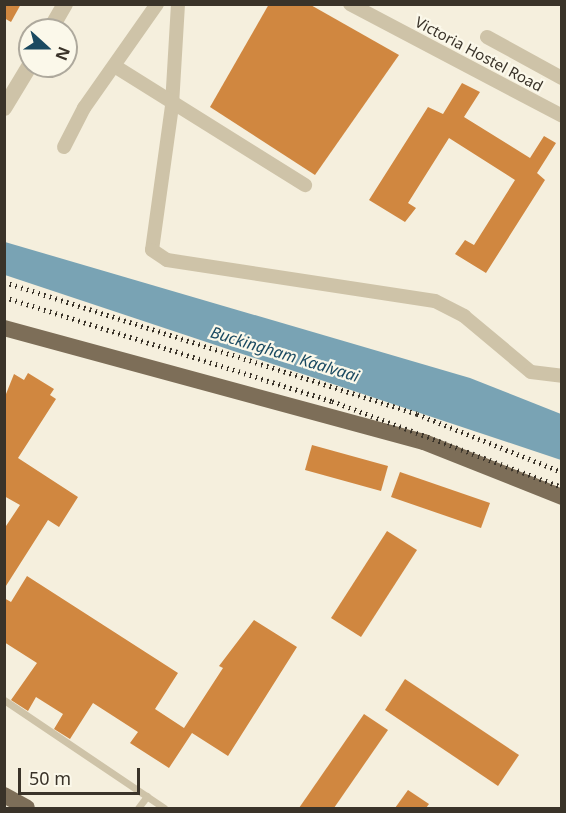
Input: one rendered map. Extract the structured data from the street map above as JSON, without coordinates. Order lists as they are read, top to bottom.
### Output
{
  "streets": {
    "street": ["Victoria Hostel Road"]
  },
  "water": ["Buckingham Kaalvaai"],
  "scale_bar": "50 m",
  "north": "right"
}
